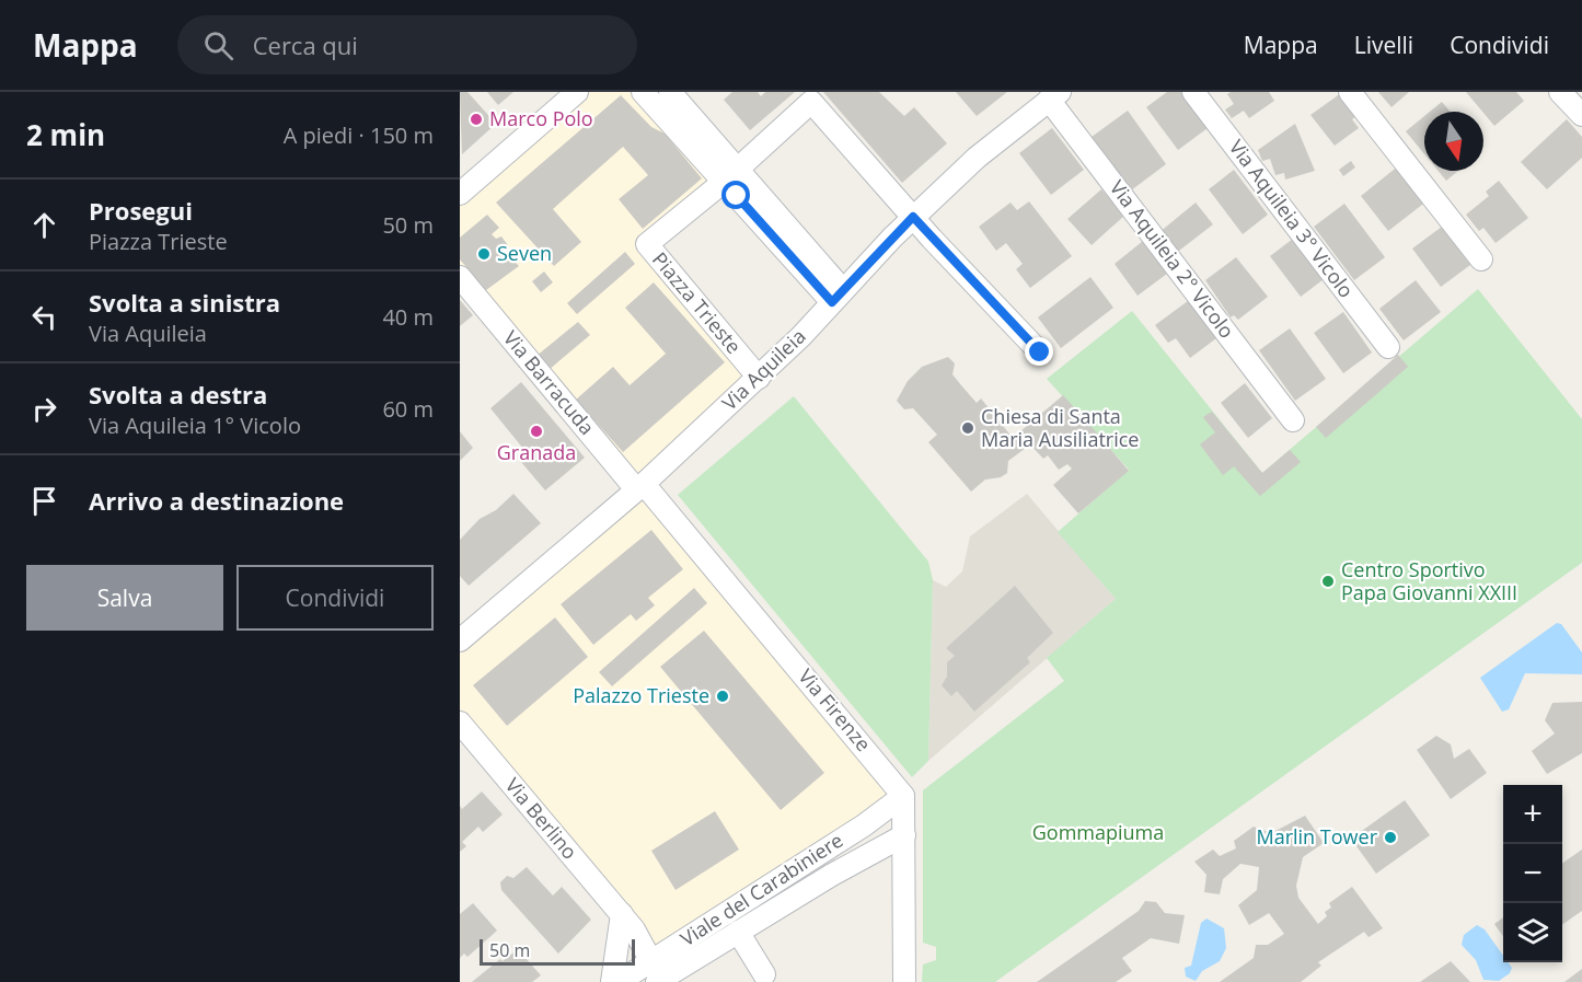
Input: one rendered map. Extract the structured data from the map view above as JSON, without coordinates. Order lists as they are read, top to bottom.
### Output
{
  "streets": {
    "street": [
      "Via Aquileia 3° Vicolo",
      "Via Aquileia 2° Vicolo",
      "Via Aquileia",
      "Via Barracuda",
      "Via Firenze",
      "Via Berlino",
      "Viale del Carabiniere"
    ]
  },
  "crossings": [
    ["Via Aquileia 2° Vicolo", "Via Aquileia"],
    ["Via Aquileia", "Via Barracuda"],
    ["Via Aquileia", "Via Firenze"],
    ["Via Barracuda", "Via Firenze"],
    ["Via Firenze", "Viale del Carabiniere"],
    ["Via Berlino", "Viale del Carabiniere"]
  ],
  "parks": ["Gommapiuma"],
  "places": [
    "Marco Polo",
    "Seven",
    "Chiesa di Santa Maria Ausiliatrice",
    "Granada",
    "Centro Sportivo Papa Giovanni XXIII",
    "Palazzo Trieste",
    "Marlin Tower"
  ],
  "scale_bar": "50 m",
  "north": "bottom",
  "page": {
    "header": "Mappa",
    "search": "Cerca qui",
    "nav": ["Mappa", "Livelli", "Condividi"],
    "heading": ["2 min", "A piedi · 150 m"],
    "list": [
      ["Prosegui", "Piazza Trieste", "50 m"],
      ["Svolta a sinistra", "Via Aquileia", "40 m"],
      ["Svolta a destra", "Via Aquileia 1° Vicolo", "60 m"],
      "Arrivo a destinazione"
    ],
    "buttons": ["Salva", "Condividi"],
    "map_buttons": ["+", "−"],
    "scale": "50 m"
  }
}
